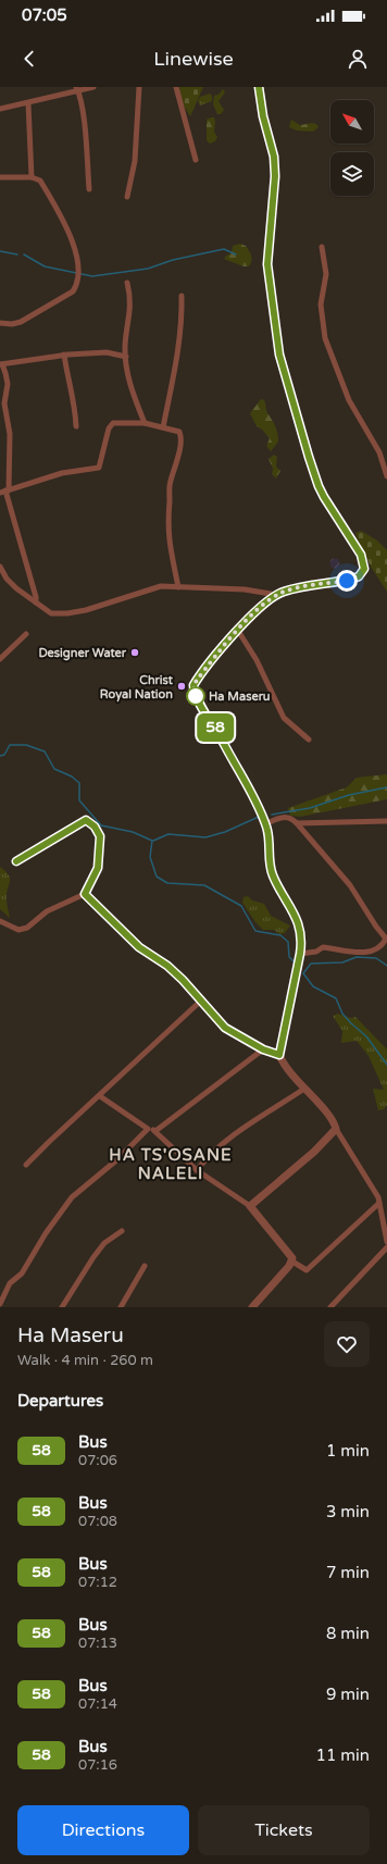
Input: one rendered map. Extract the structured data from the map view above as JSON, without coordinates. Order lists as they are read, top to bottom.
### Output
{
  "districts": ["HA TS'OSANE NALELI"],
  "places": ["Designer Water", "Christ Royal Nation", "Ha Maseru"],
  "lines": ["bus line 58"],
  "north": "top left",
  "page": {
    "status": "07:05",
    "header": "Linewise",
    "on_map": "58",
    "heading": [
      ["Ha Maseru", "Walk · 4 min · 260 m"],
      "Departures"
    ],
    "list": [
      {
        "mark": "58",
        "name": "Bus",
        "note": "07:06",
        "value": "1 min"
      },
      {
        "mark": "58",
        "name": "Bus",
        "note": "07:08",
        "value": "3 min"
      },
      {
        "mark": "58",
        "name": "Bus",
        "note": "07:12",
        "value": "7 min"
      },
      {
        "mark": "58",
        "name": "Bus",
        "note": "07:13",
        "value": "8 min"
      },
      {
        "mark": "58",
        "name": "Bus",
        "note": "07:14",
        "value": "9 min"
      },
      {
        "mark": "58",
        "name": "Bus",
        "note": "07:16",
        "value": "11 min"
      }
    ],
    "buttons": ["Directions", "Tickets"]
  }
}
